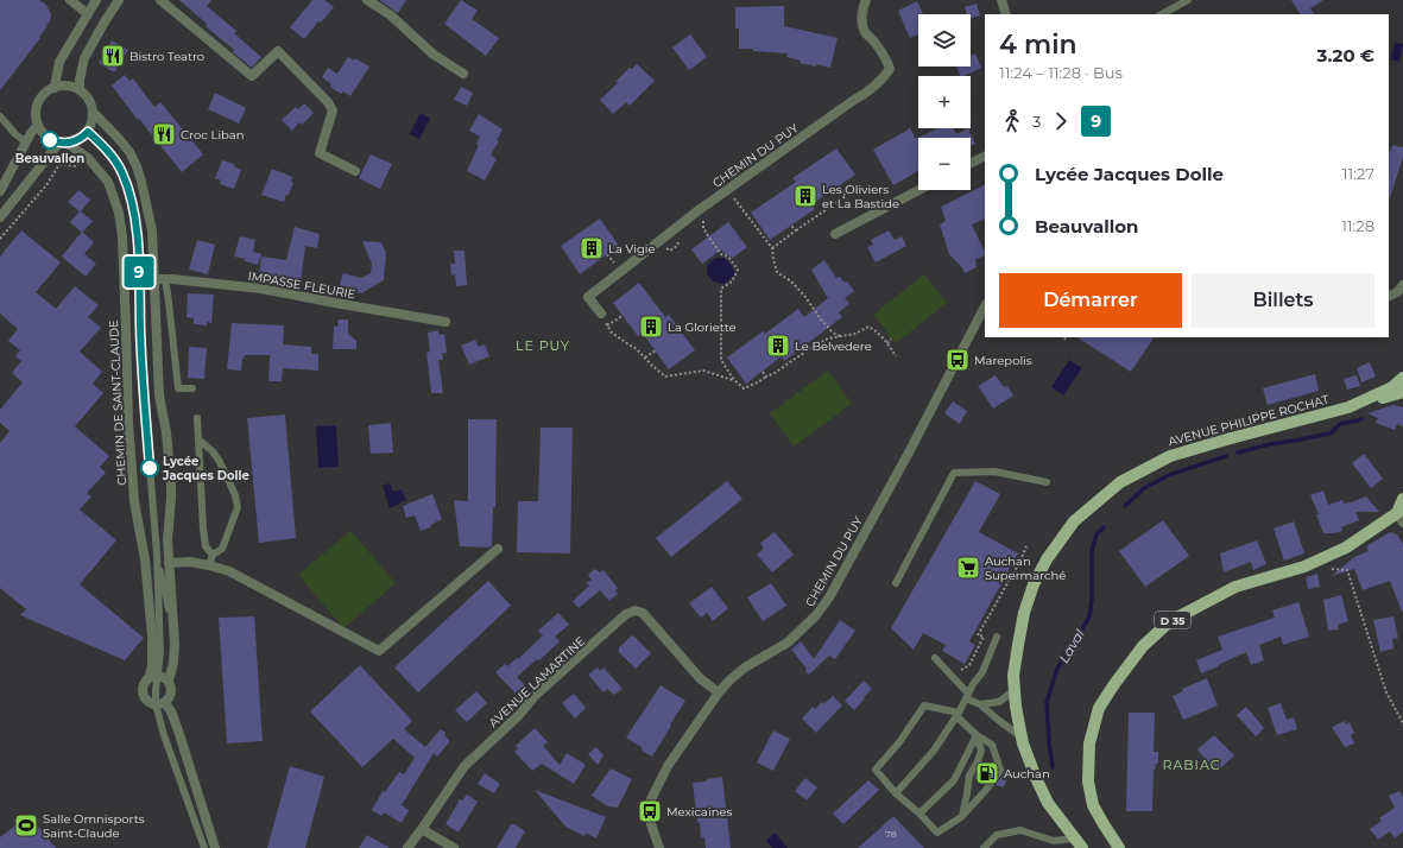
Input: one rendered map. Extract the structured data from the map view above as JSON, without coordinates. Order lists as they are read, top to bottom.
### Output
{
  "streets": {
    "main road": ["AVENUE PHILIPPE ROCHAT", "D 35"],
    "street": [
      "CHEMIN DU PUY",
      "IMPASSE FLEURIE",
      "CHEMIN DE SAINT-CLAUDE",
      "AVENUE LAMARTINE"
    ]
  },
  "crossings": [
    ["CHEMIN DU PUY", "AVENUE LAMARTINE"]
  ],
  "districts": ["LE PUY", "RABIAC"],
  "water": ["Laval"],
  "places": {
    "restaurant": ["Bistro Teatro", "Croc Liban"],
    "other": ["Beauvallon", "Lycée Jacques Dolle"],
    "building": [
      "Les Oliviers et La Bastide",
      "La Vigie",
      "La Gloriette",
      "Le Belvedere"
    ],
    "bus stop": ["Marepolis", "Mexicaines"],
    "supermarket": ["Auchan Supermarché"],
    "fuel station": ["Auchan"],
    "sports": ["Salle Omnisports Saint-Claude"]
  },
  "lines": ["bus line 9"],
  "house_numbers": ["78"],
  "page": {
    "on_map": "9",
    "map_buttons": ["+", "−"],
    "heading": ["4 min", "11:24 – 11:28 · Bus", "3.20 €"],
    "legs": ["3", "9"],
    "list": [
      {
        "name": "Lycée Jacques Dolle",
        "value": "11:27"
      },
      {
        "name": "Beauvallon",
        "value": "11:28"
      }
    ],
    "buttons": ["Démarrer", "Billets"]
  }
}
